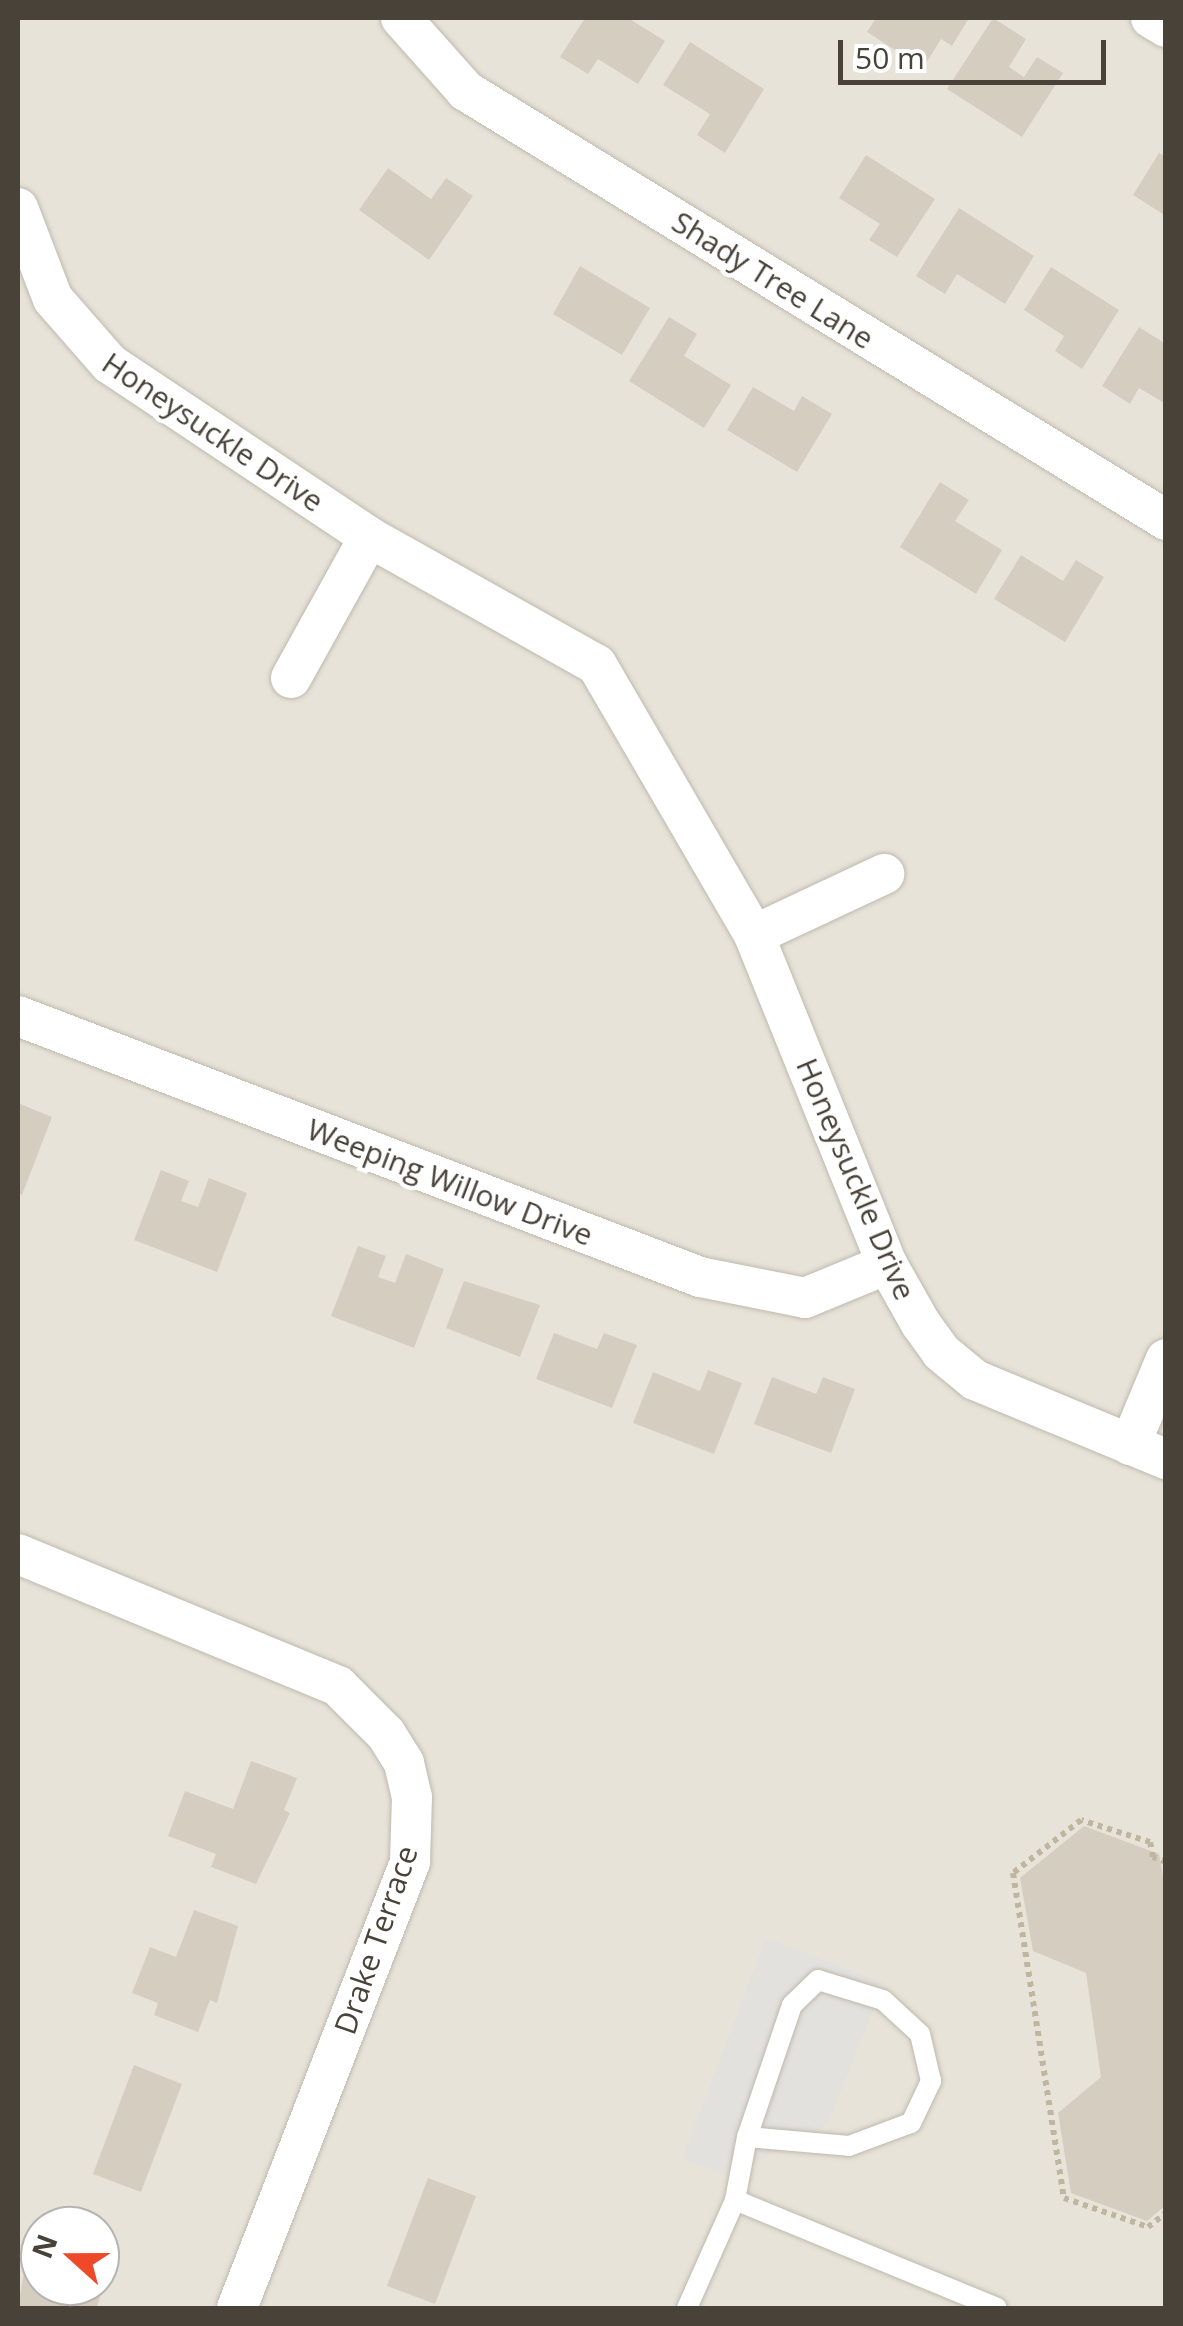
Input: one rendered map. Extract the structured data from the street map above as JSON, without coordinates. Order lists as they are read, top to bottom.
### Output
{
  "streets": {
    "street": [
      "Shady Tree Lane",
      "Honeysuckle Drive",
      "Weeping Willow Drive",
      "Drake Terrace"
    ]
  },
  "crossings": [
    ["Honeysuckle Drive", "Weeping Willow Drive"]
  ],
  "scale_bar": "50 m",
  "north": "left"
}
